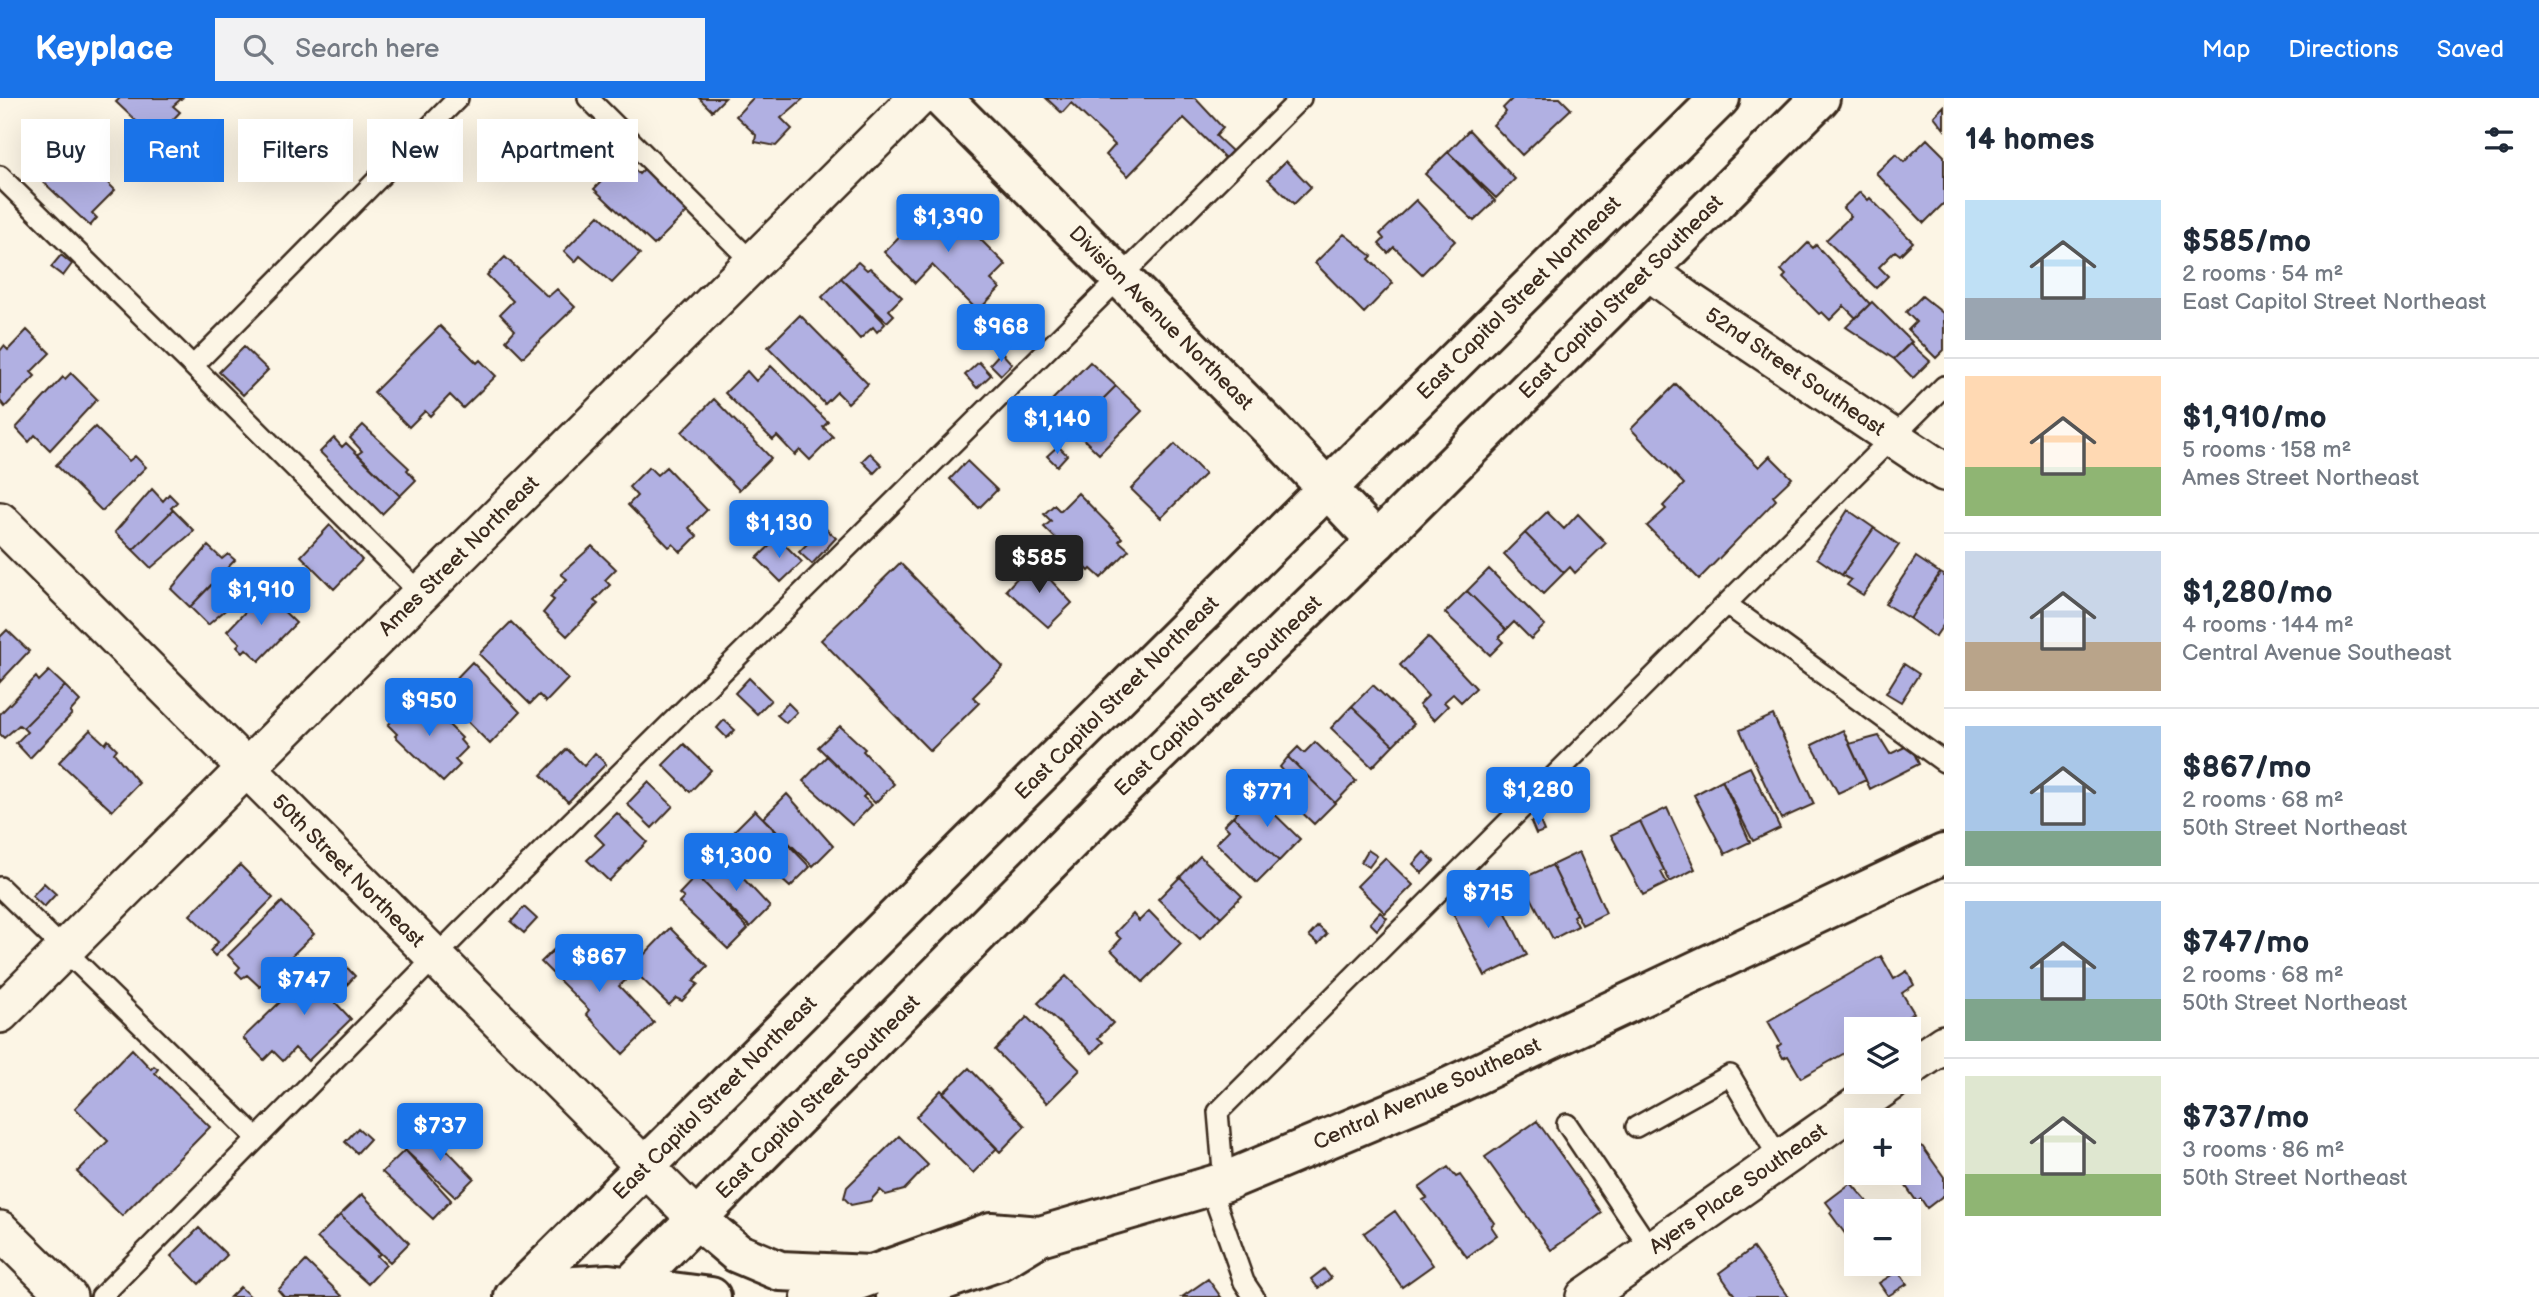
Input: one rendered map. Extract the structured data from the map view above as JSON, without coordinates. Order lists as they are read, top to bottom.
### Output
{
  "streets": {
    "main road": [
      "East Capitol Street Southeast",
      "East Capitol Street Northeast",
      "Division Avenue Northeast",
      "Central Avenue Southeast"
    ],
    "street": [
      "52nd Street Southeast",
      "Ames Street Northeast",
      "50th Street Northeast",
      "Ayers Place Southeast"
    ]
  },
  "crossings": [
    ["East Capitol Street Southeast", "Division Avenue Northeast"],
    ["East Capitol Street Southeast", "52nd Street Southeast"],
    ["East Capitol Street Southeast", "50th Street Northeast"],
    ["East Capitol Street Northeast", "Division Avenue Northeast"],
    ["East Capitol Street Northeast", "50th Street Northeast"],
    ["Ames Street Northeast", "50th Street Northeast"]
  ],
  "page": {
    "header": "Keyplace",
    "search": "Search here",
    "nav": ["Map", "Directions", "Saved"],
    "heading": "14 homes",
    "chip": [
      "Buy",
      "Rent",
      "Filters",
      "New",
      "Apartment"
    ],
    "list": [
      {
        "name": "$585/mo",
        "note": "2 rooms · 54 m² · East Capitol Street Northeast"
      },
      {
        "name": "$1,910/mo",
        "note": "5 rooms · 158 m² · Ames Street Northeast"
      },
      {
        "name": "$1,280/mo",
        "note": "4 rooms · 144 m² · Central Avenue Southeast"
      },
      {
        "name": "$867/mo",
        "note": "2 rooms · 68 m² · 50th Street Northeast"
      },
      {
        "name": "$747/mo",
        "note": "2 rooms · 68 m² · 50th Street Northeast"
      },
      {
        "name": "$737/mo",
        "note": "3 rooms · 86 m² · 50th Street Northeast"
      }
    ],
    "price": [
      "$1,390",
      "$968",
      "$1,140",
      "$1,130",
      "$585",
      "$1,910",
      "$950",
      "$1,280",
      "$771",
      "$1,300",
      "$715",
      "$867",
      "$747",
      "$737"
    ],
    "map_buttons": ["+", "−"]
  }
}
